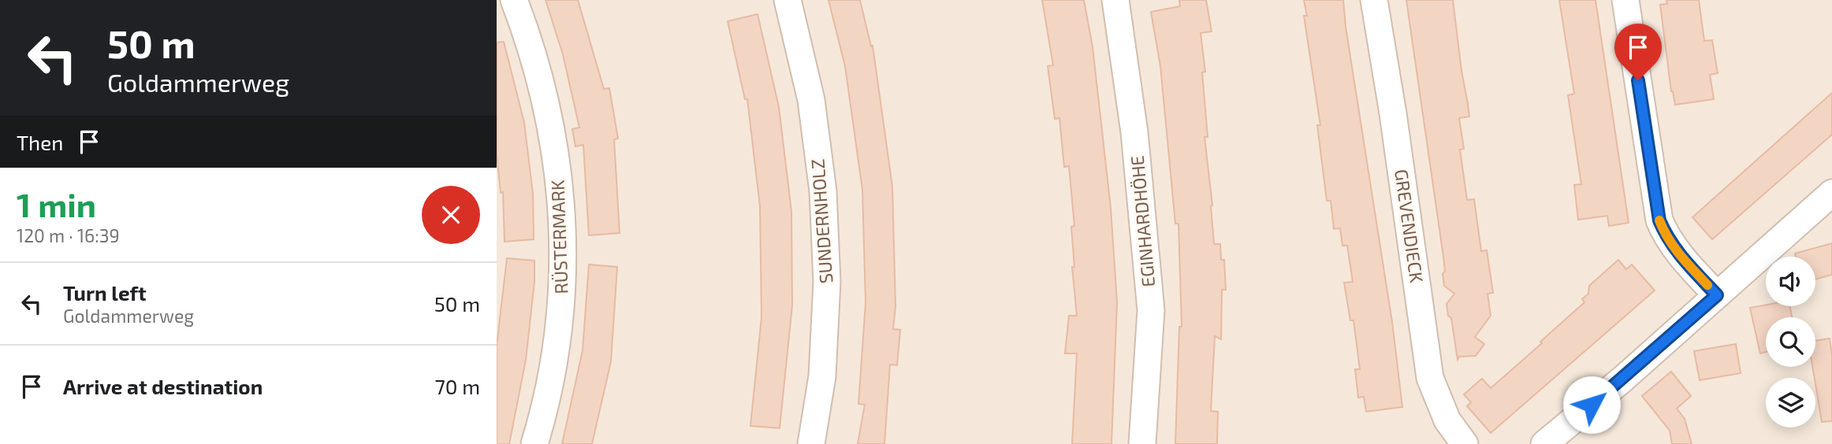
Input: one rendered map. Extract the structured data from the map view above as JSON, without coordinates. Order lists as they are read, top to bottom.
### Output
{
  "streets": {
    "street": [
      "SUNDERNHOLZ",
      "EGINHARDHÖHE",
      "GREVENDIECK",
      "RÜSTERMARK"
    ]
  },
  "page": {
    "turn": ["50 m", "Goldammerweg"],
    "then": "Then",
    "heading": ["1 min", "120 m · 16:39"],
    "list": [
      {
        "name": "Turn left",
        "note": "Goldammerweg",
        "value": "50 m"
      },
      {
        "name": "Arrive at destination",
        "value": "70 m"
      }
    ]
  }
}
